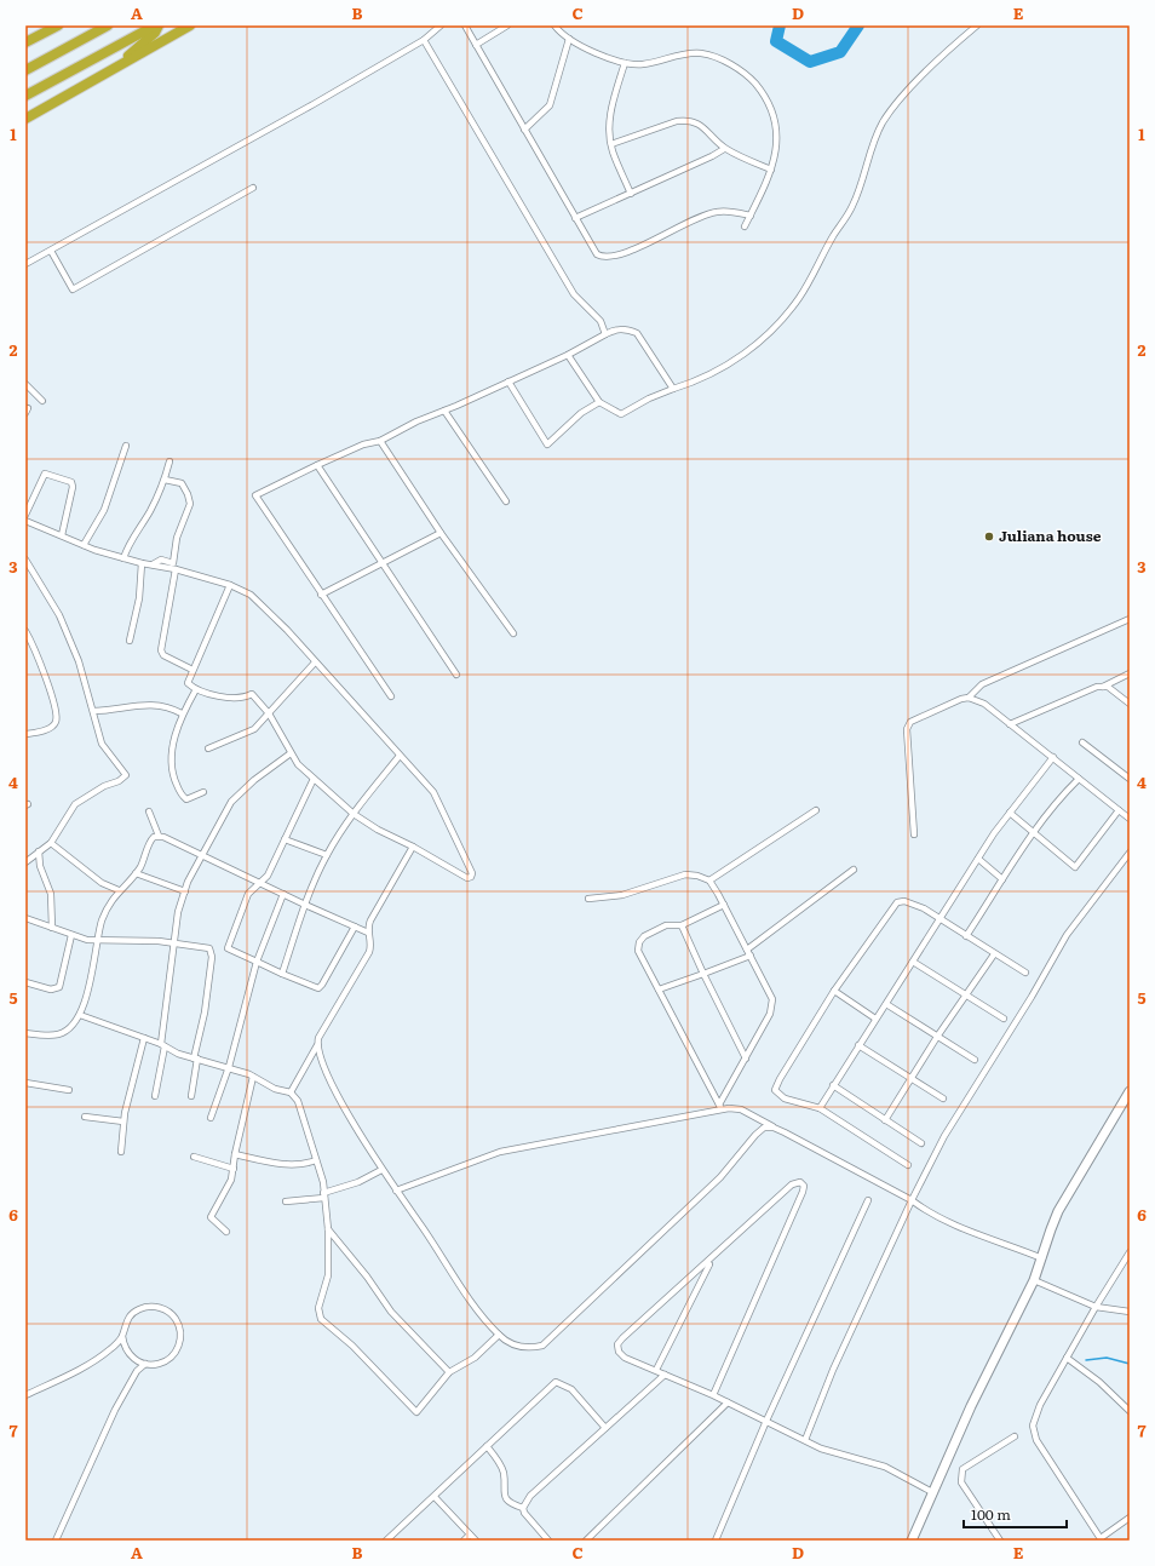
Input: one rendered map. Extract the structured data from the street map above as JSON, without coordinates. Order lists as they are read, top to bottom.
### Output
{
  "places": ["Juliana house"],
  "scale_bar": "100 m",
  "grid": {
    "columns": [
      "A",
      "B",
      "C",
      "D",
      "E"
    ],
    "rows": [
      "1",
      "2",
      "3",
      "4",
      "5",
      "6",
      "7"
    ]
  }
}
